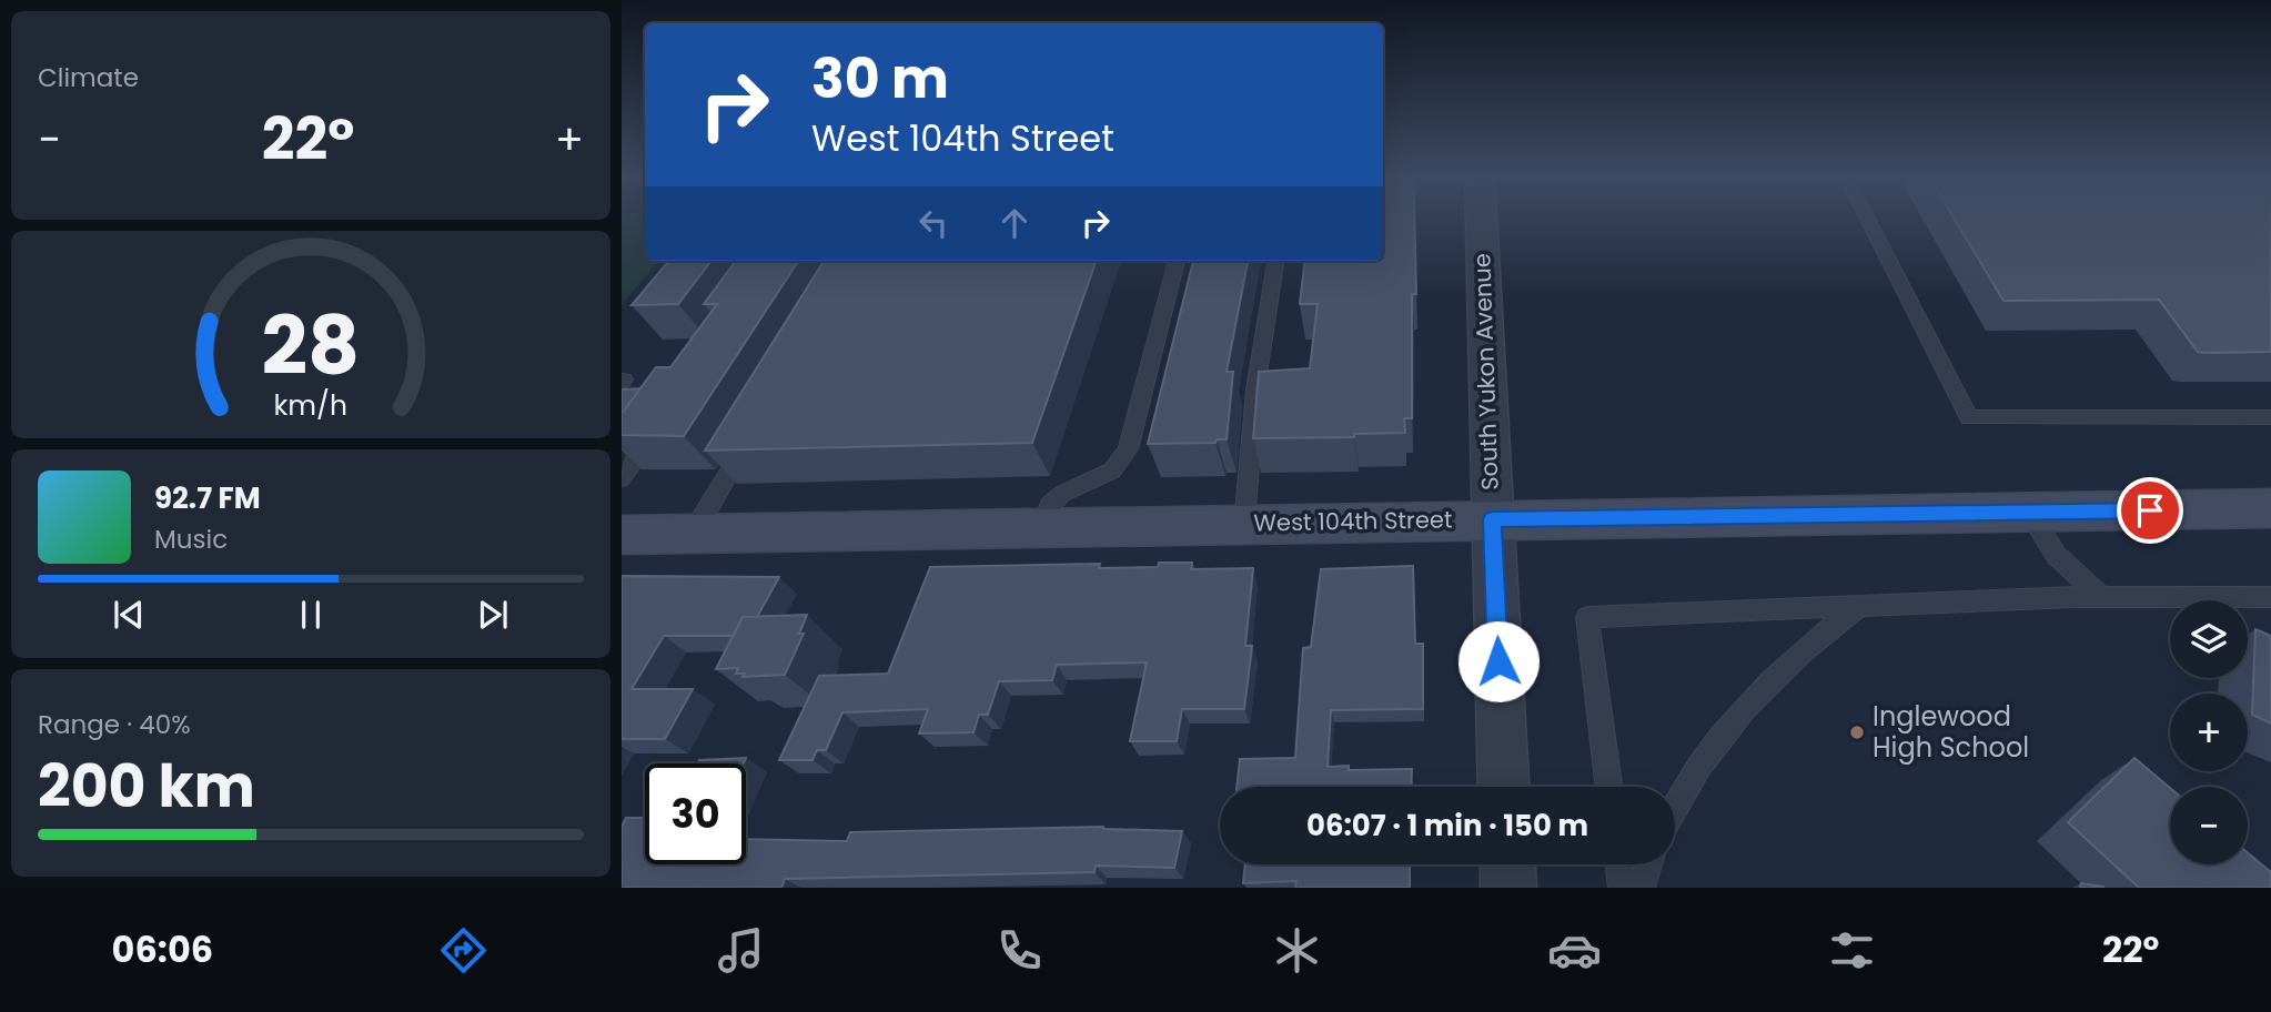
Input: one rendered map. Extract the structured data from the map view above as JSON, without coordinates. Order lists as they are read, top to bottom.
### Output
{
  "streets": {
    "street": ["South Yukon Avenue", "West 104th Street"]
  },
  "crossings": [
    ["South Yukon Avenue", "West 104th Street"]
  ],
  "places": ["Inglewood High School"],
  "page": {
    "tile": [
      "Climate",
      ["Range · 40%", "200 km"]
    ],
    "turn": ["30 m", "West 104th Street"],
    "heat": ["−", "22°", "+"],
    "song": ["92.7 FM", "Music"],
    "map_buttons": ["+", "−"],
    "limit": "30",
    "trip": "06:07 · 1 min · 150 m",
    "tabs": ["06:06", "22°"],
    "gauge": ["28", "km/h"]
  }
}
